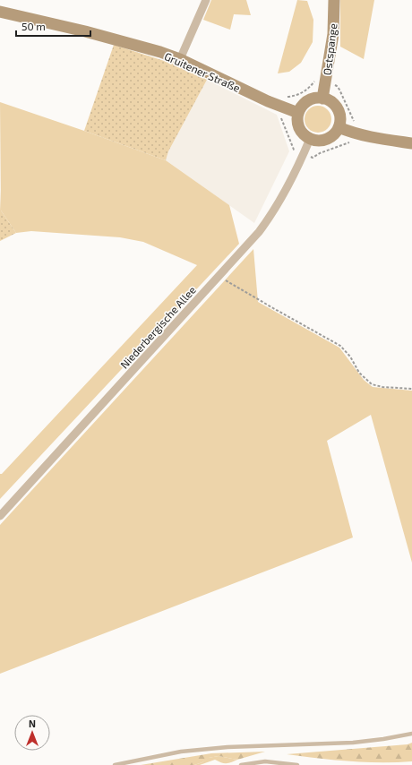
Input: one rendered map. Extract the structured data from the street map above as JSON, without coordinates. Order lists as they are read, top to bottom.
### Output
{
  "streets": {
    "main road": ["Ostspange", "Gruitener Straße"],
    "street": ["Niederbergische Allee"]
  },
  "crossings": [
    ["Ostspange", "Gruitener Straße"],
    ["Ostspange", "Niederbergische Allee"],
    ["Gruitener Straße", "Niederbergische Allee"]
  ],
  "scale_bar": "50 m",
  "north": "top"
}
